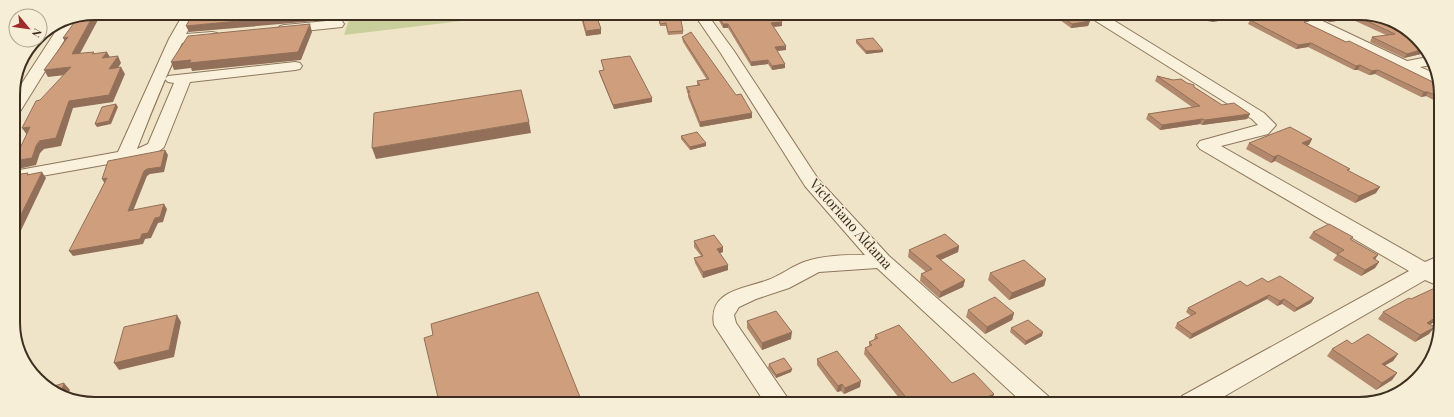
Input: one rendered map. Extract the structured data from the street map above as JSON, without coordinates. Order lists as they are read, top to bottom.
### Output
{
  "streets": {
    "street": ["Victoriano Aldama"]
  },
  "north": "bottom right"
}
